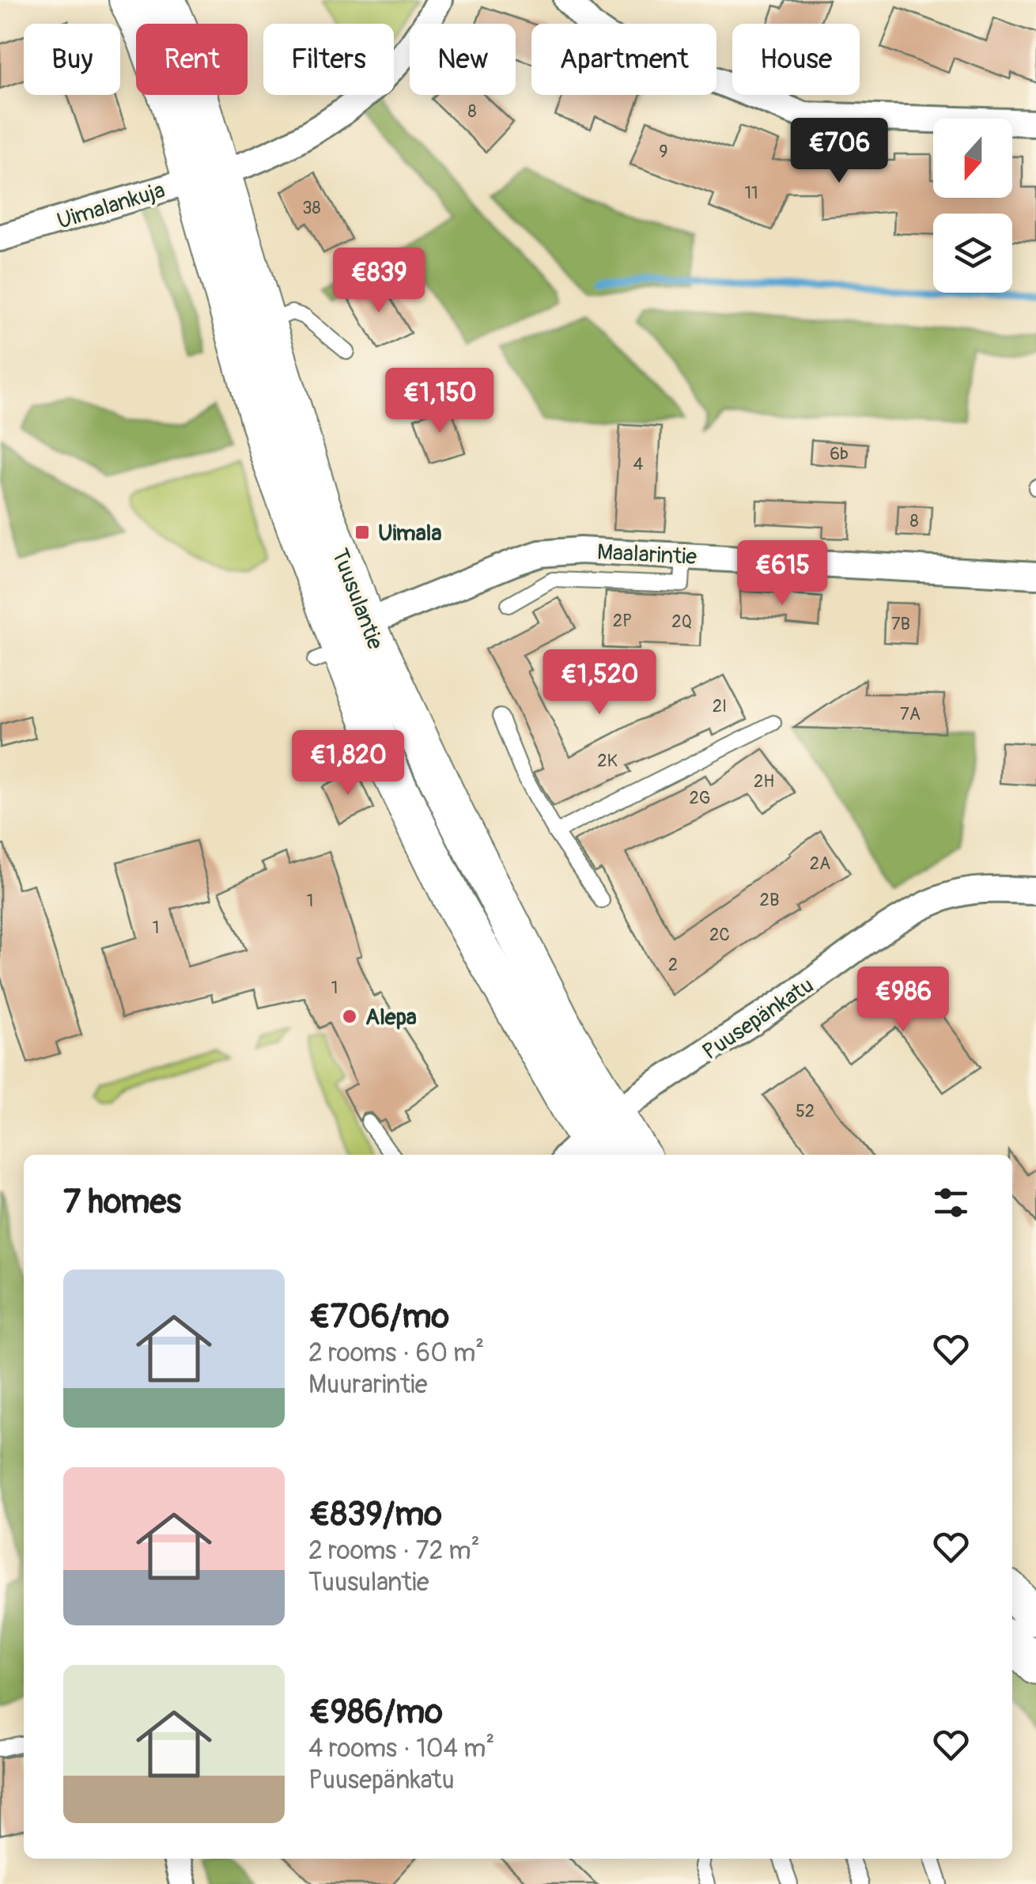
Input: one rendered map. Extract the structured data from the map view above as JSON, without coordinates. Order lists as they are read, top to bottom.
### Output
{
  "streets": {
    "main road": ["Tuusulantie"],
    "street": ["Uimalankuja", "Maalarintie", "Puusepänkatu"]
  },
  "crossings": [
    ["Uimalankuja", "Tuusulantie"],
    ["Maalarintie", "Tuusulantie"],
    ["Tuusulantie", "Puusepänkatu"]
  ],
  "places": {
    "transit": ["Uimala"],
    "other": ["Alepa"]
  },
  "house_numbers": [
    "8",
    "9",
    "11",
    "38",
    "6b",
    "4",
    "8",
    "2P",
    "2Q",
    "7B",
    "2I",
    "7A",
    "2K",
    "2H",
    "2G",
    "2A",
    "2B",
    "1",
    "1",
    "2C",
    "2",
    "1",
    "52"
  ],
  "north": "bottom",
  "page": {
    "chip": [
      "Buy",
      "Rent",
      "Filters",
      "New",
      "Apartment",
      "House"
    ],
    "price": [
      "€706",
      "€839",
      "€1,150",
      "€615",
      "€1,520",
      "€1,820",
      "€986"
    ],
    "heading": "7 homes",
    "list": [
      {
        "name": "€706/mo",
        "note": "2 rooms · 60 m² · Muurarintie"
      },
      {
        "name": "€839/mo",
        "note": "2 rooms · 72 m² · Tuusulantie"
      },
      {
        "name": "€986/mo",
        "note": "4 rooms · 104 m² · Puusepänkatu"
      }
    ]
  }
}
